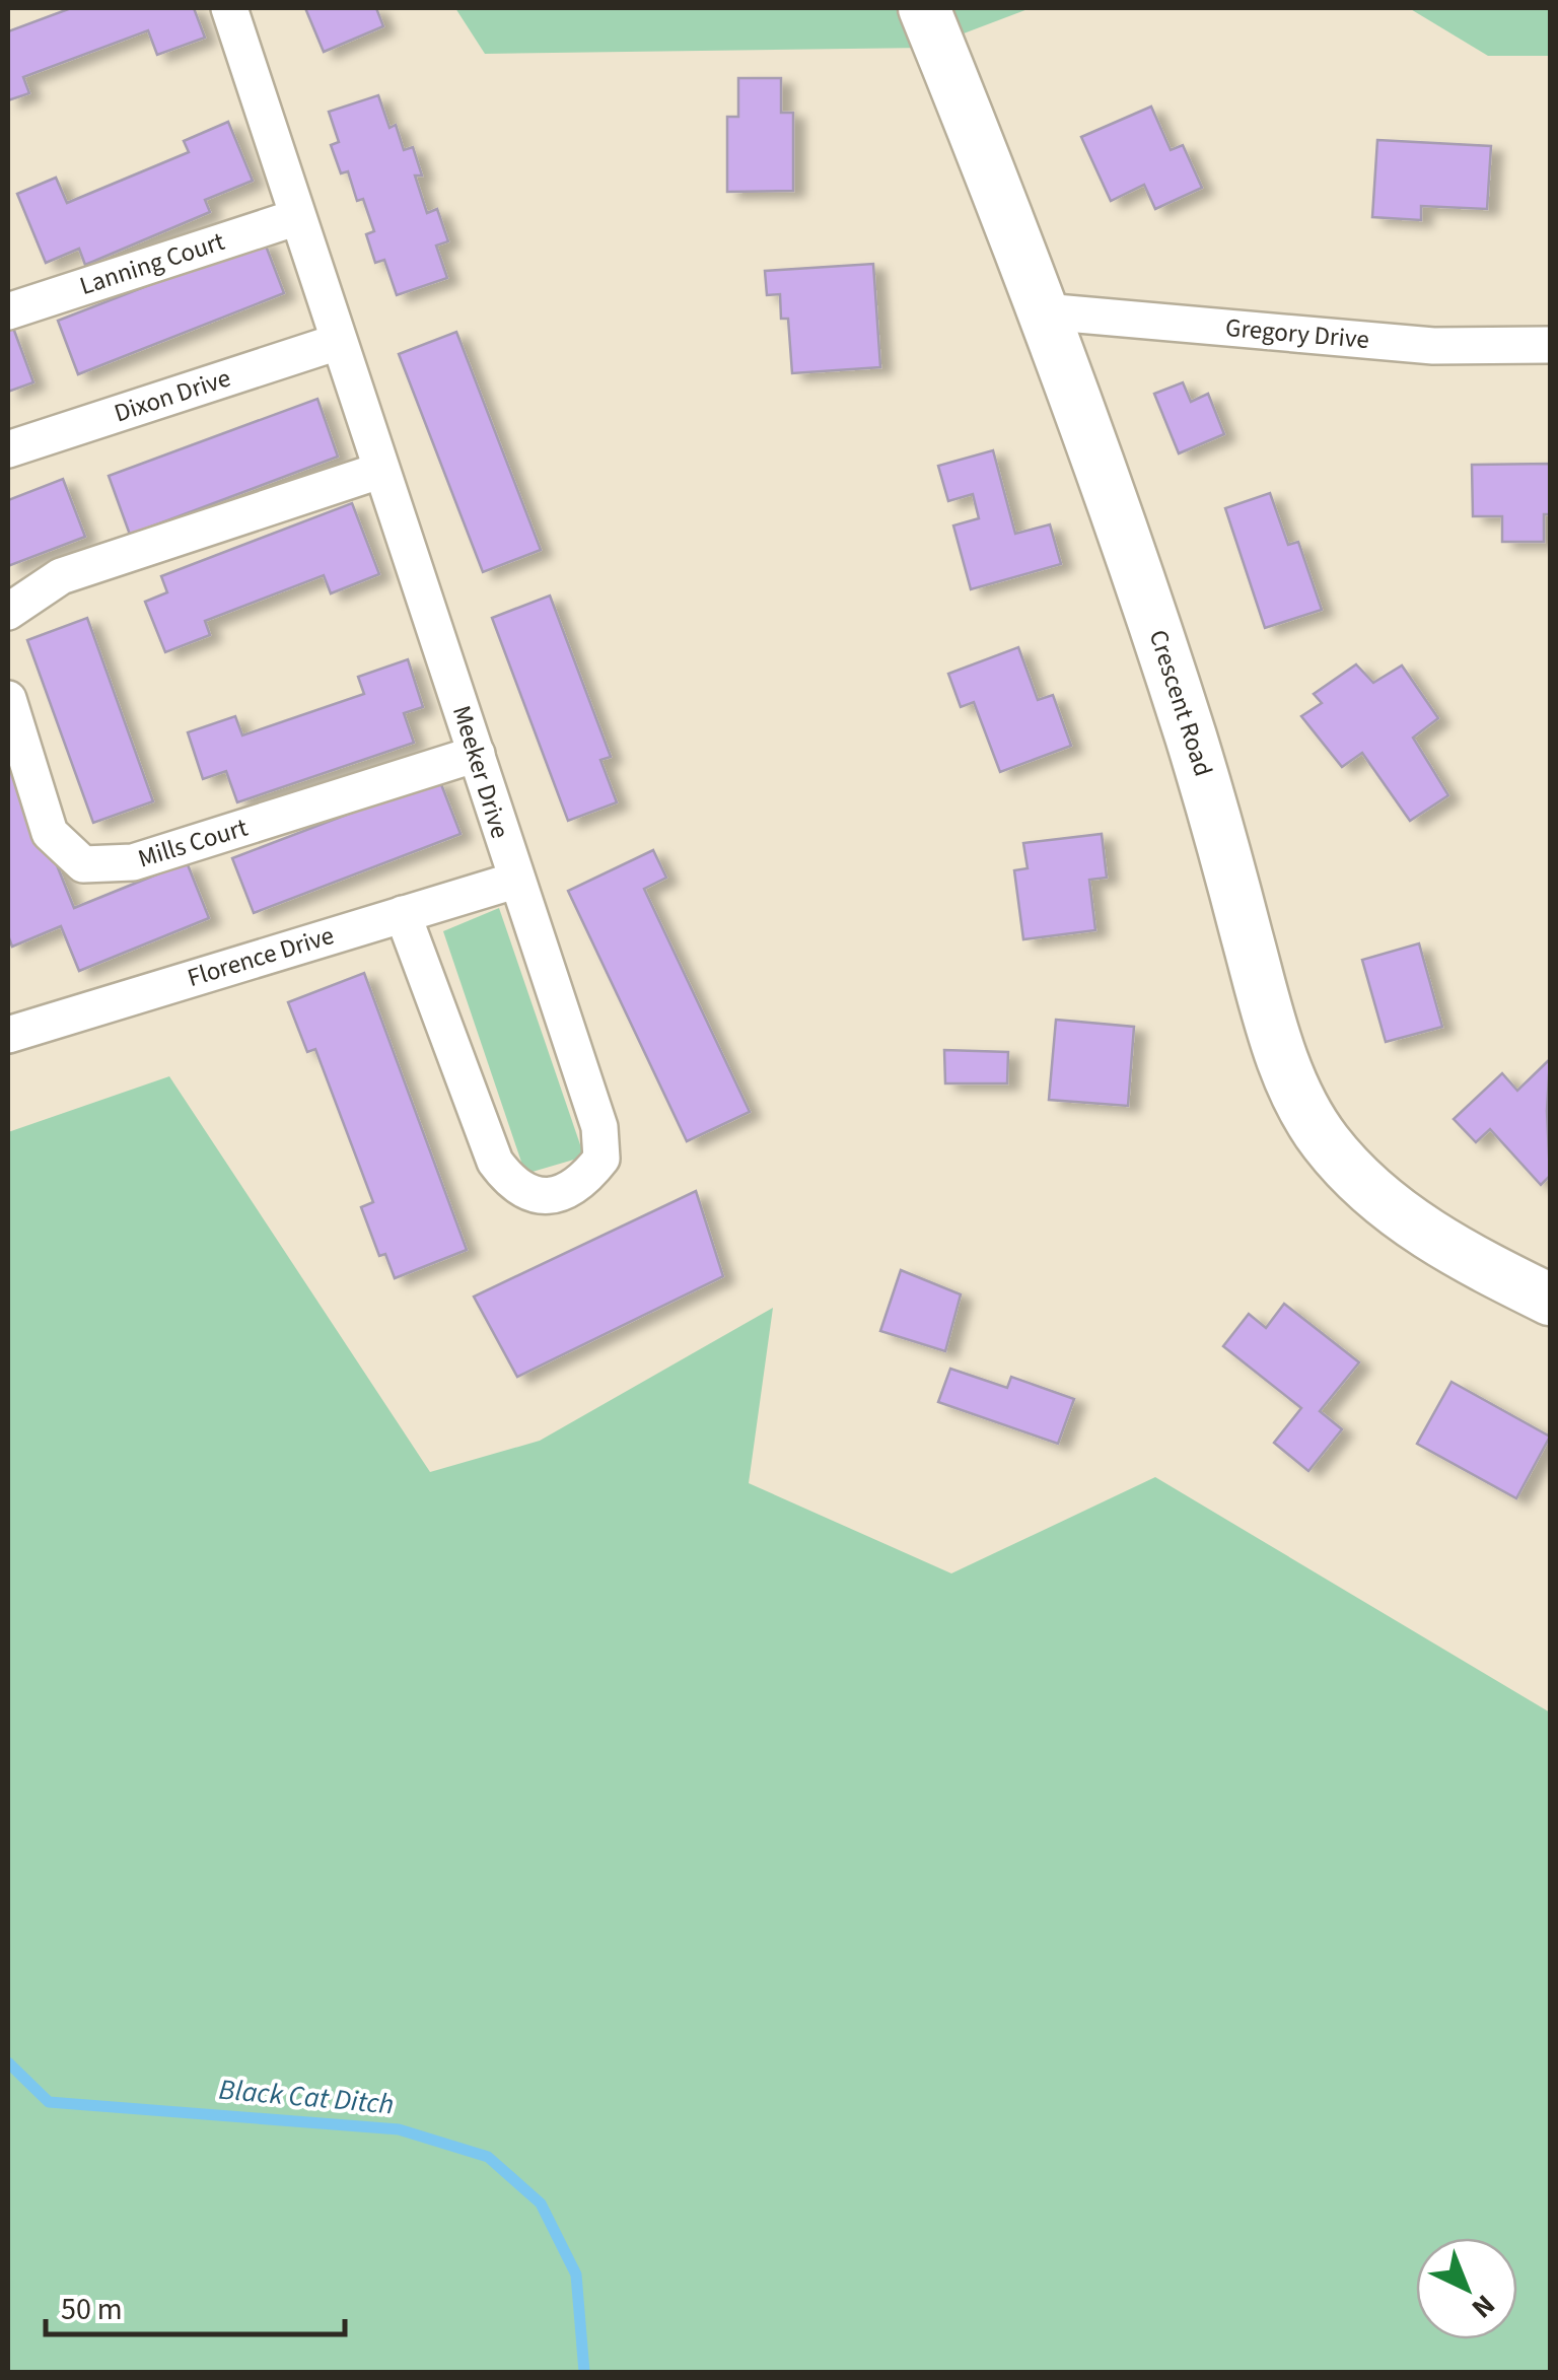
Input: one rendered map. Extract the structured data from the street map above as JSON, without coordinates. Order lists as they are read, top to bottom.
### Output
{
  "streets": {
    "street": [
      "Lanning Court",
      "Gregory Drive",
      "Dixon Drive",
      "Crescent Road",
      "Meeker Drive",
      "Mills Court",
      "Florence Drive"
    ]
  },
  "crossings": [
    ["Lanning Court", "Meeker Drive"],
    ["Gregory Drive", "Crescent Road"],
    ["Dixon Drive", "Meeker Drive"],
    ["Meeker Drive", "Mills Court"],
    ["Meeker Drive", "Florence Drive"]
  ],
  "water": ["Black Cat Ditch"],
  "scale_bar": "50 m",
  "north": "bottom right"
}
